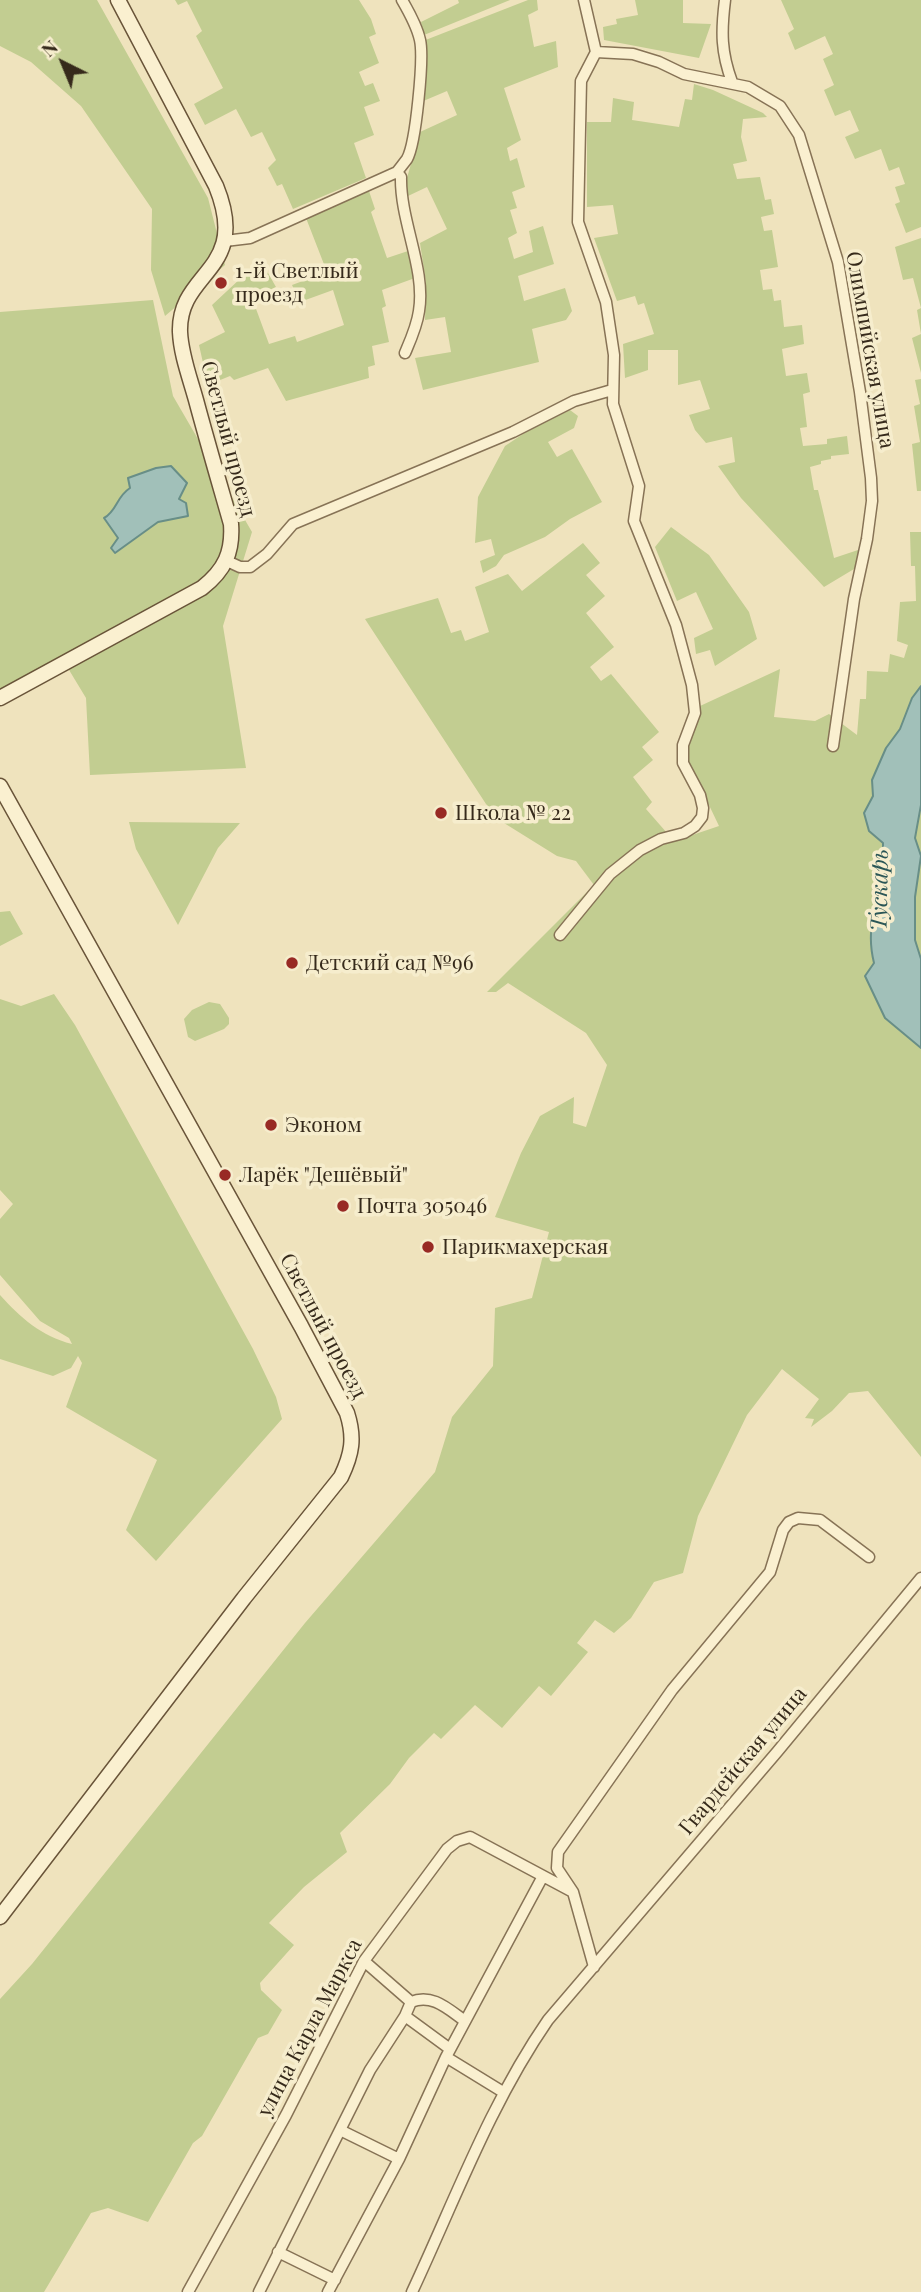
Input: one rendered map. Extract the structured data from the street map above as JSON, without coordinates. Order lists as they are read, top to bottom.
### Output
{
  "streets": {
    "street": [
      "Олимпийская улица",
      "Светлый проезд",
      "Гвардейская улица",
      "улица Карла Маркса"
    ]
  },
  "water": ["Тускарь"],
  "places": [
    "1-й Светлый проезд",
    "Школа № 22",
    "Детский сад №96",
    "Эконом",
    "Ларёк \"Дешёвый\"",
    "Почта 305046",
    "Парикмахерская"
  ],
  "north": "top left"
}
